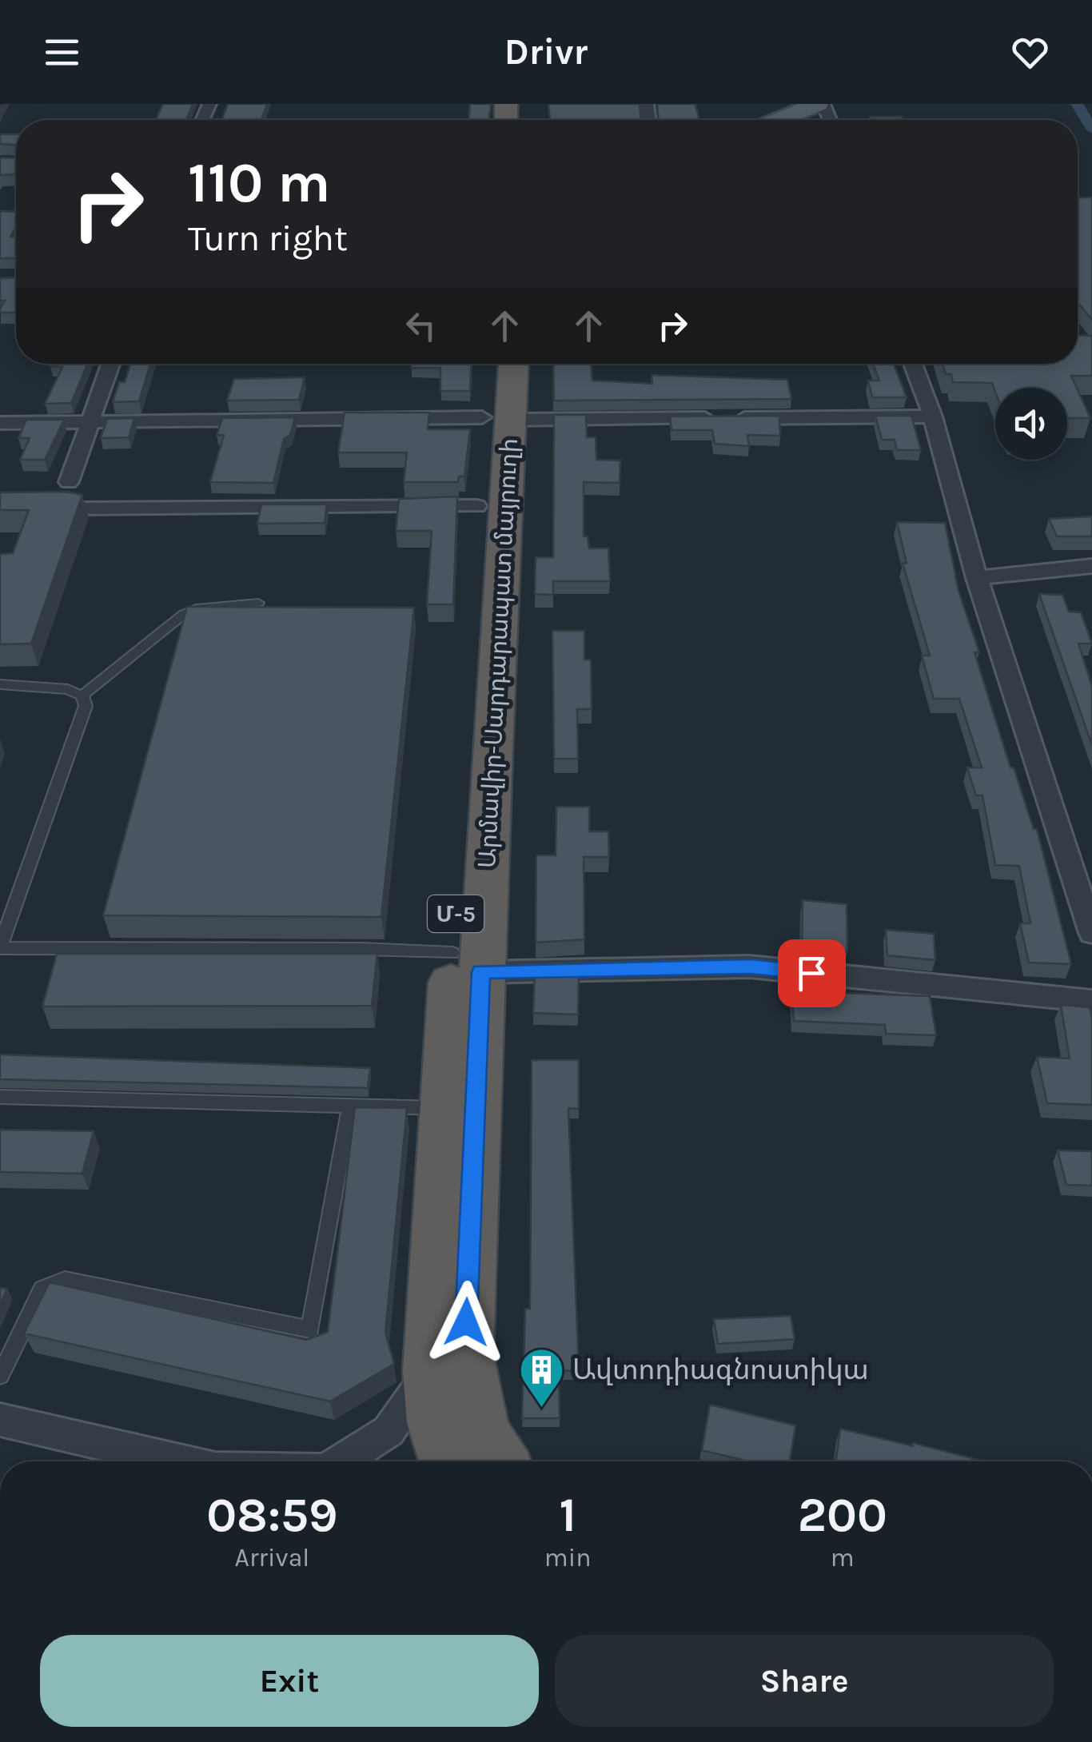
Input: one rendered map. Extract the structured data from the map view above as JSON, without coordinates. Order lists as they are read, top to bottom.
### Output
{
  "streets": {
    "highway": ["Արմավիր-Սարդարապատ մայրուղի", "Մ-5"]
  },
  "places": {
    "building": ["Ավտոդիագնոստիկա"]
  },
  "page": {
    "header": "Drivr",
    "turn": ["110 m", "Turn right"],
    "eta": [
      "08:59",
      "Arrival",
      "1",
      "min",
      "200",
      "m"
    ],
    "buttons": ["Exit", "Share"]
  }
}
